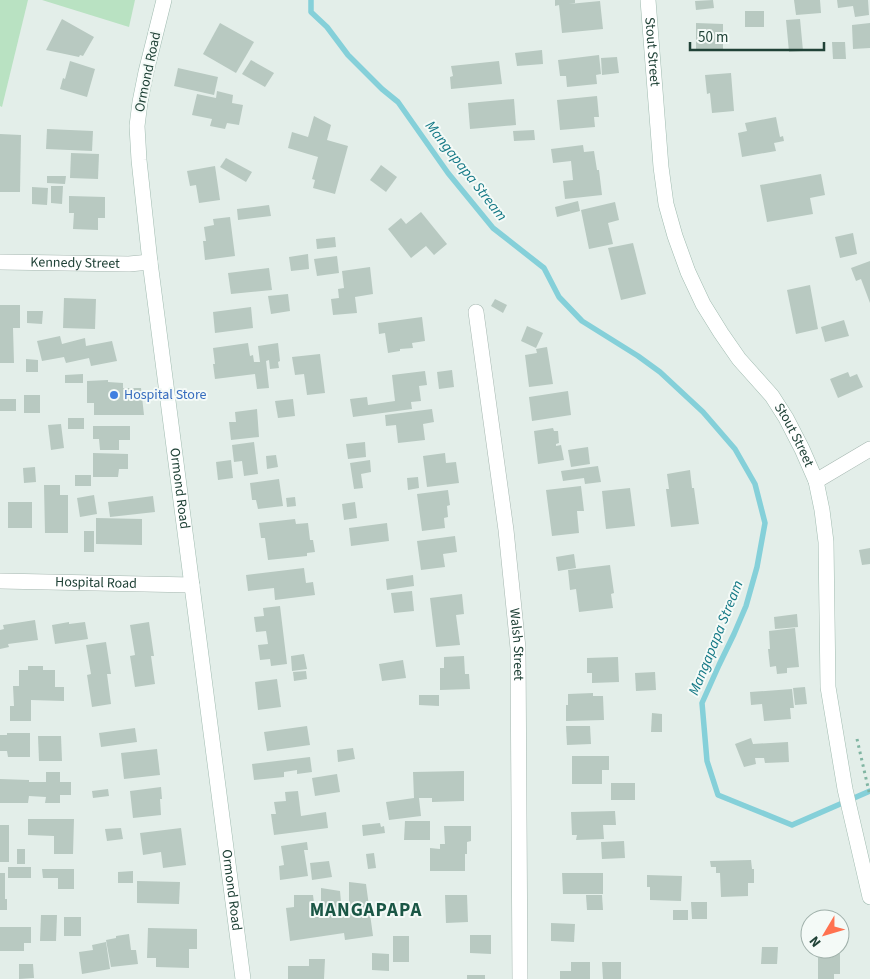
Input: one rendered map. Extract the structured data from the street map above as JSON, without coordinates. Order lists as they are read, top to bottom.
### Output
{
  "streets": {
    "street": [
      "Stout Street",
      "Ormond Road",
      "Kennedy Street",
      "Hospital Road",
      "Walsh Street"
    ]
  },
  "crossings": [
    ["Ormond Road", "Kennedy Street"],
    ["Ormond Road", "Hospital Road"]
  ],
  "districts": ["MANGAPAPA"],
  "water": ["Mangapapa Stream"],
  "places": ["Hospital Store"],
  "scale_bar": "50 m",
  "north": "bottom left"
}
